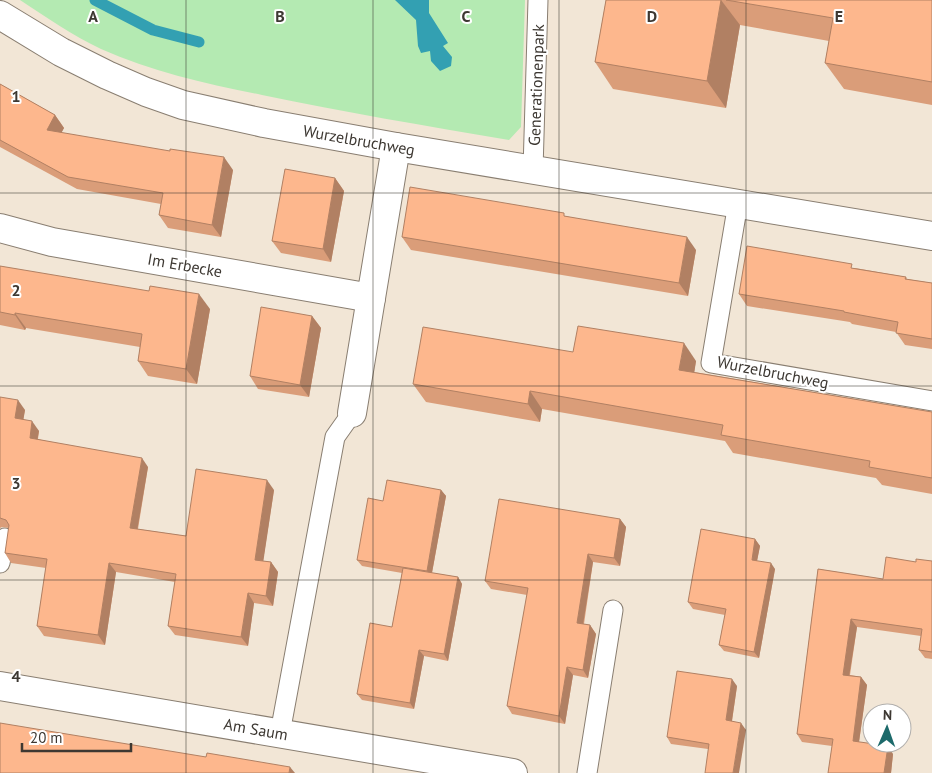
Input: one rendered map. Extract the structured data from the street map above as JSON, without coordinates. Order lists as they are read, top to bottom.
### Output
{
  "streets": {
    "street": ["Wurzelbruchweg", "Im Erbecke", "Am Saum"],
    "lane": ["Generationenpark"]
  },
  "crossings": [
    ["Generationenpark", "Wurzelbruchweg"]
  ],
  "scale_bar": "20 m",
  "north": "top",
  "grid": {
    "columns": [
      "A",
      "B",
      "C",
      "D",
      "E"
    ],
    "rows": [
      "1",
      "2",
      "3",
      "4"
    ]
  }
}
